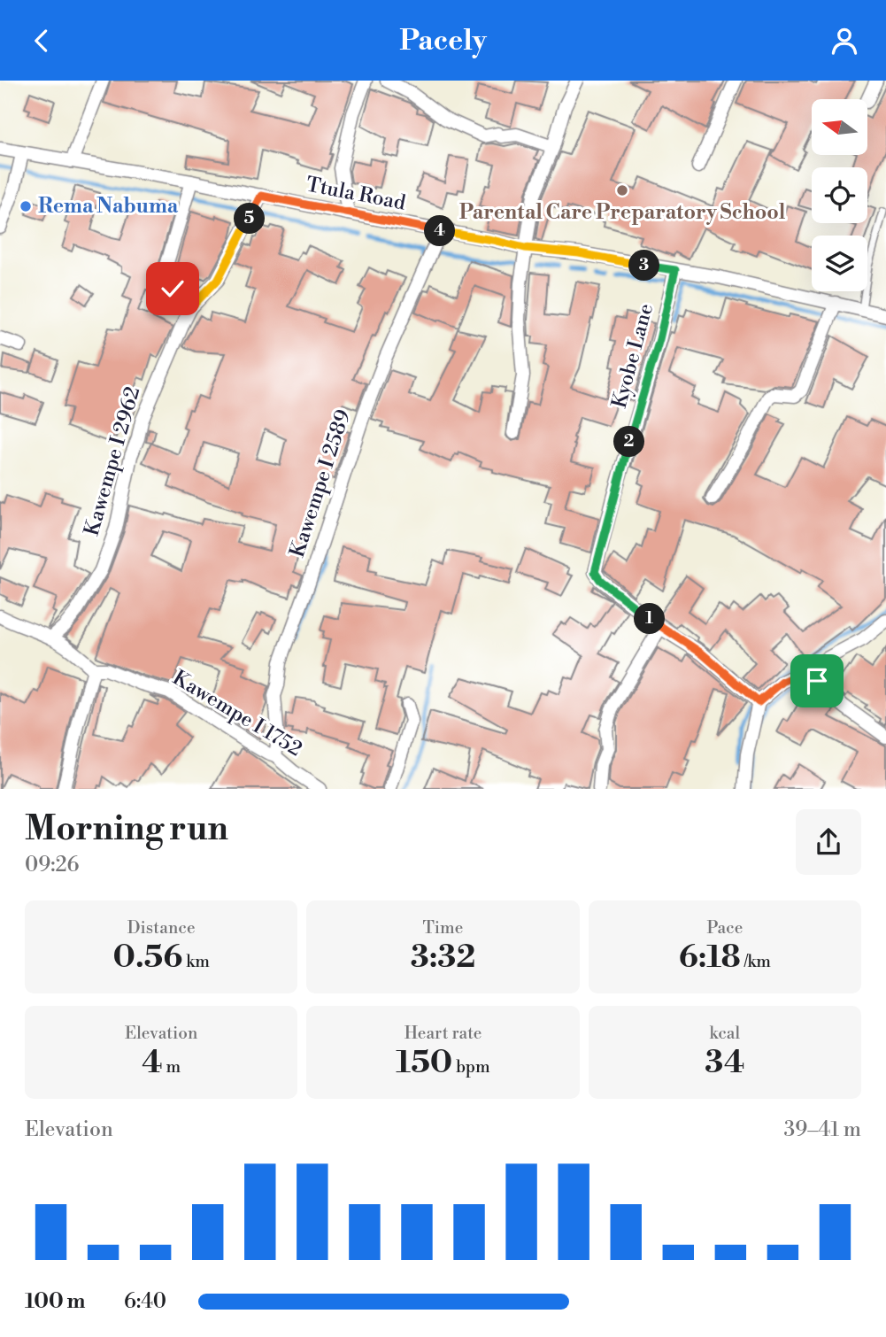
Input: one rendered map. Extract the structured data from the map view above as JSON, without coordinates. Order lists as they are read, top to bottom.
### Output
{
  "streets": {
    "street": [
      "Ttula Road",
      "Kyobe Lane",
      "Kawempe I 2962",
      "Kawempe I 2589",
      "Kawempe I 1752"
    ]
  },
  "crossings": [
    ["Ttula Road", "Kyobe Lane"],
    ["Ttula Road", "Kawempe I 2962"],
    ["Ttula Road", "Kawempe I 2589"],
    ["Kawempe I 2962", "Kawempe I 1752"],
    ["Kawempe I 2589", "Kawempe I 1752"]
  ],
  "places": ["Parental Care Preparatory School", "Rema Nabuma"],
  "north": "left",
  "page": {
    "header": "Pacely",
    "pins": [
      "5",
      "4",
      "3",
      "2",
      "1"
    ],
    "heading": ["Morning run", "09:26"],
    "stats": [
      ["Distance", "0.56 km"],
      ["Time", "3:32"],
      ["Pace", "6:18 /km"],
      ["Elevation", "4 m"],
      ["Heart rate", "150 bpm"],
      ["kcal", "34"]
    ],
    "chart": ["Elevation", "39–41 m"],
    "list": [
      {
        "name": "100 m",
        "note": "6:40"
      }
    ]
  }
}
